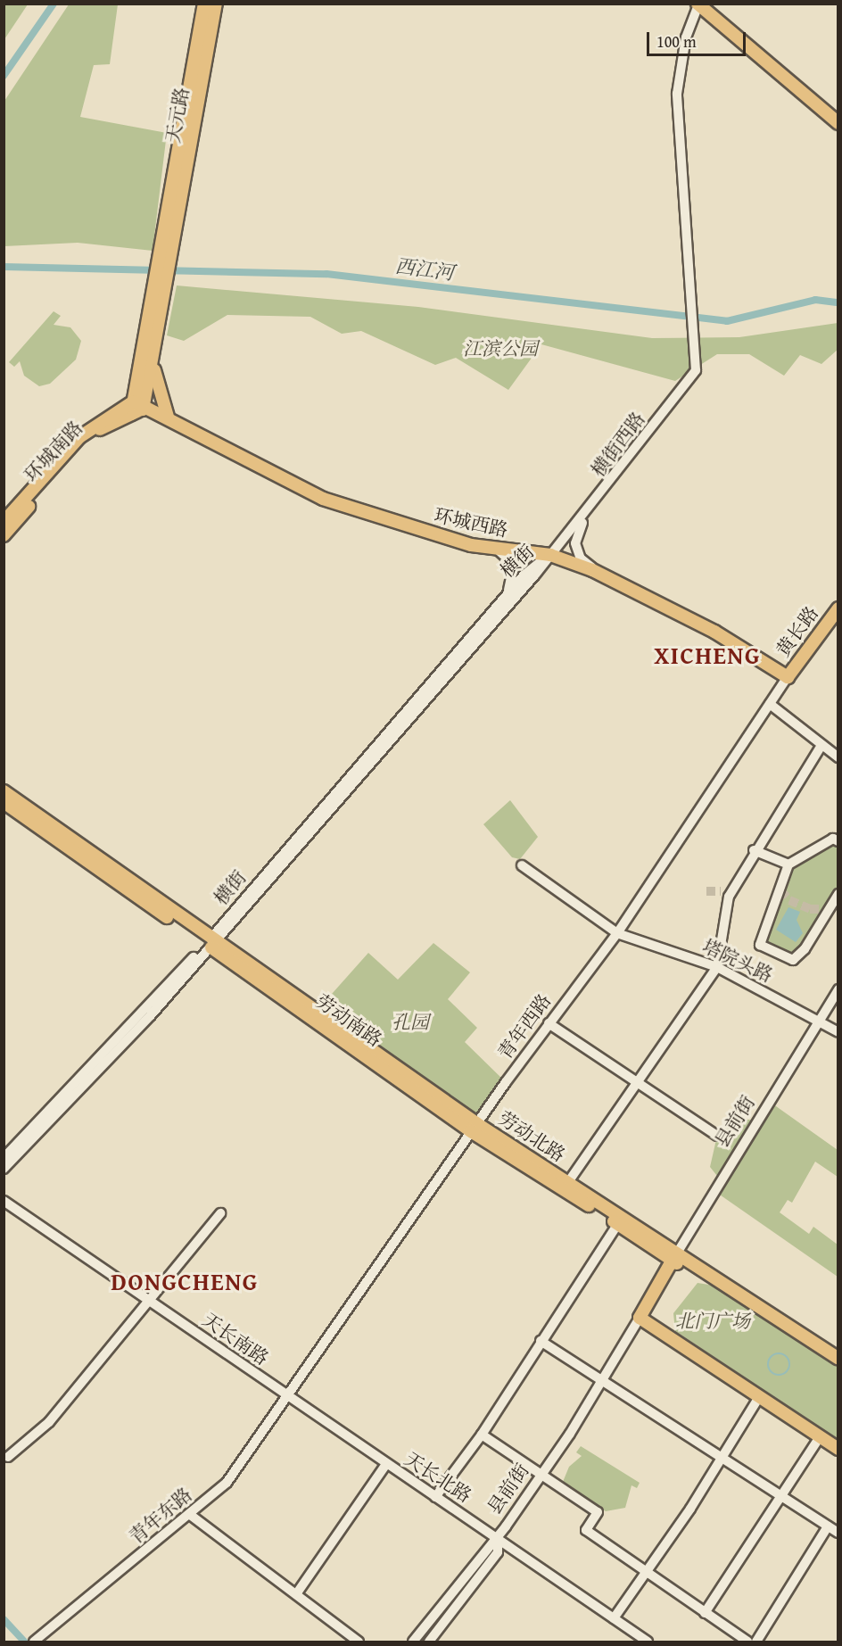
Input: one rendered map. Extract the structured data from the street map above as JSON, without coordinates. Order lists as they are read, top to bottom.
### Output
{
  "streets": {
    "main road": [
      "天元路",
      "环城南路",
      "环城西路",
      "黄长路",
      "县前街",
      "劳动北路"
    ],
    "street": [
      "横街西路",
      "横街",
      "塔院头路",
      "青年西路",
      "天长南路",
      "天长北路",
      "青年东路"
    ]
  },
  "crossings": [
    ["横街西路", "环城西路"],
    ["横街西路", "横街"],
    ["环城南路", "环城西路"],
    ["环城西路", "横街"],
    ["环城西路", "黄长路"],
    ["环城西路", "青年西路"],
    ["横街", "劳动北路"],
    ["黄长路", "青年西路"],
    ["塔院头路", "青年西路"],
    ["塔院头路", "县前街"],
    ["青年西路", "劳动北路"],
    ["青年西路", "天长南路"],
    ["青年西路", "天长北路"],
    ["青年西路", "青年东路"],
    ["县前街", "劳动北路"],
    ["县前街", "天长北路"],
    ["天长南路", "天长北路"],
    ["天长南路", "青年东路"],
    ["天长北路", "青年东路"]
  ],
  "districts": ["XICHENG", "DONGCHENG"],
  "water": ["西江河"],
  "parks": ["江滨公园", "孔园", "北门广场"],
  "scale_bar": "100 m"
}
